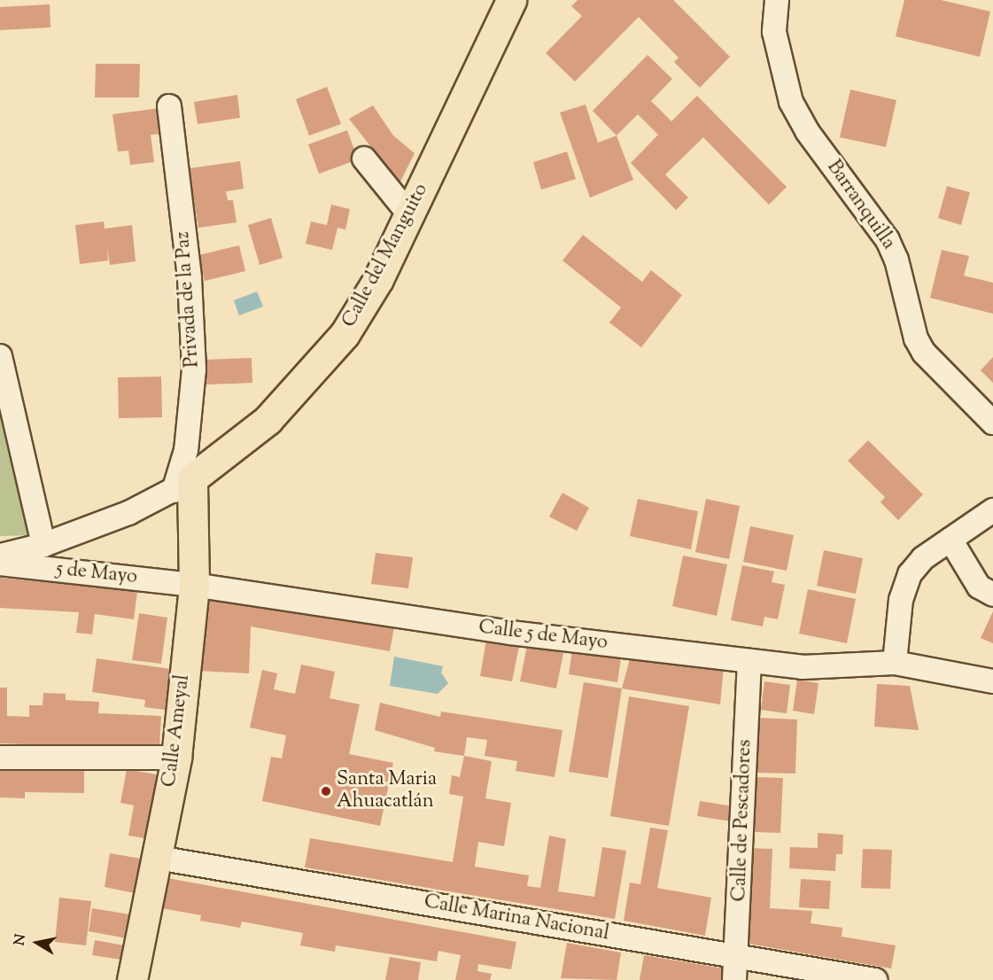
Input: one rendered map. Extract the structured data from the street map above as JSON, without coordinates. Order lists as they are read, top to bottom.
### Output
{
  "streets": {
    "main road": ["Calle del Manguito", "Calle Ameyal"],
    "street": [
      "Barranquilla",
      "Privada de la Paz",
      "5 de Mayo",
      "Calle 5 de Mayo",
      "Calle de Pescadores",
      "Calle Marina Nacional"
    ]
  },
  "crossings": [
    ["Calle del Manguito", "Privada de la Paz"],
    ["Calle del Manguito", "Calle Ameyal"],
    ["Privada de la Paz", "Calle Ameyal"],
    ["5 de Mayo", "Calle 5 de Mayo"],
    ["5 de Mayo", "Calle Ameyal"],
    ["Calle 5 de Mayo", "Calle Ameyal"],
    ["Calle 5 de Mayo", "Calle de Pescadores"],
    ["Calle Ameyal", "Calle Marina Nacional"],
    ["Calle de Pescadores", "Calle Marina Nacional"]
  ],
  "places": ["Santa Maria Ahuacatlán"],
  "north": "left"
}
